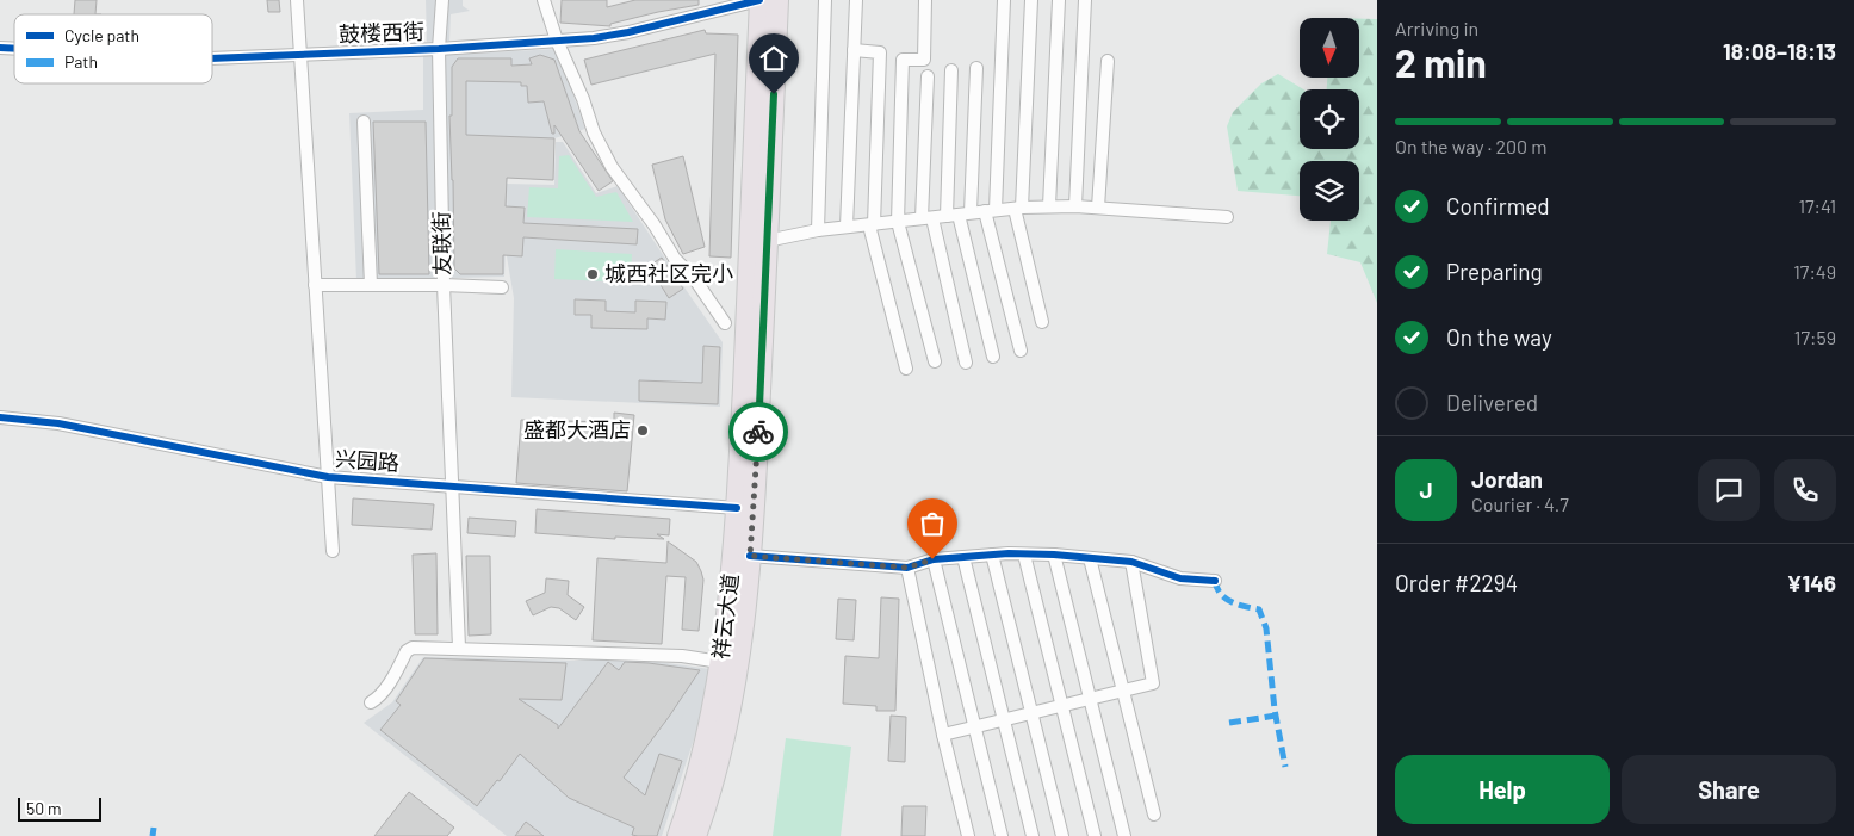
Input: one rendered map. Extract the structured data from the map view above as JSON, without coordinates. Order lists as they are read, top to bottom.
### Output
{
  "streets": {
    "highway": ["祥云大道"],
    "street": ["鼓楼西街", "友联街", "兴园路"]
  },
  "crossings": [
    ["鼓楼西街", "友联街"],
    ["鼓楼西街", "祥云大道"],
    ["友联街", "兴园路"],
    ["兴园路", "祥云大道"]
  ],
  "places": ["城西社区完小", "盛都大酒店"],
  "legend": ["Cycle path", "Path"],
  "scale_bar": "50 m",
  "north": "bottom",
  "page": {
    "heading": ["2 min", "Arriving in", "18:08–18:13"],
    "panel": [
      "Jordan",
      "Courier · 4.7",
      "Order #2294",
      "¥146"
    ],
    "bar": "On the way · 200 m",
    "list": [
      ["Confirmed", "17:41"],
      ["Preparing", "17:49"],
      ["On the way", "17:59"],
      "Delivered"
    ],
    "round": "J",
    "buttons": ["Help", "Share"],
    "scale": "50 m"
  }
}
